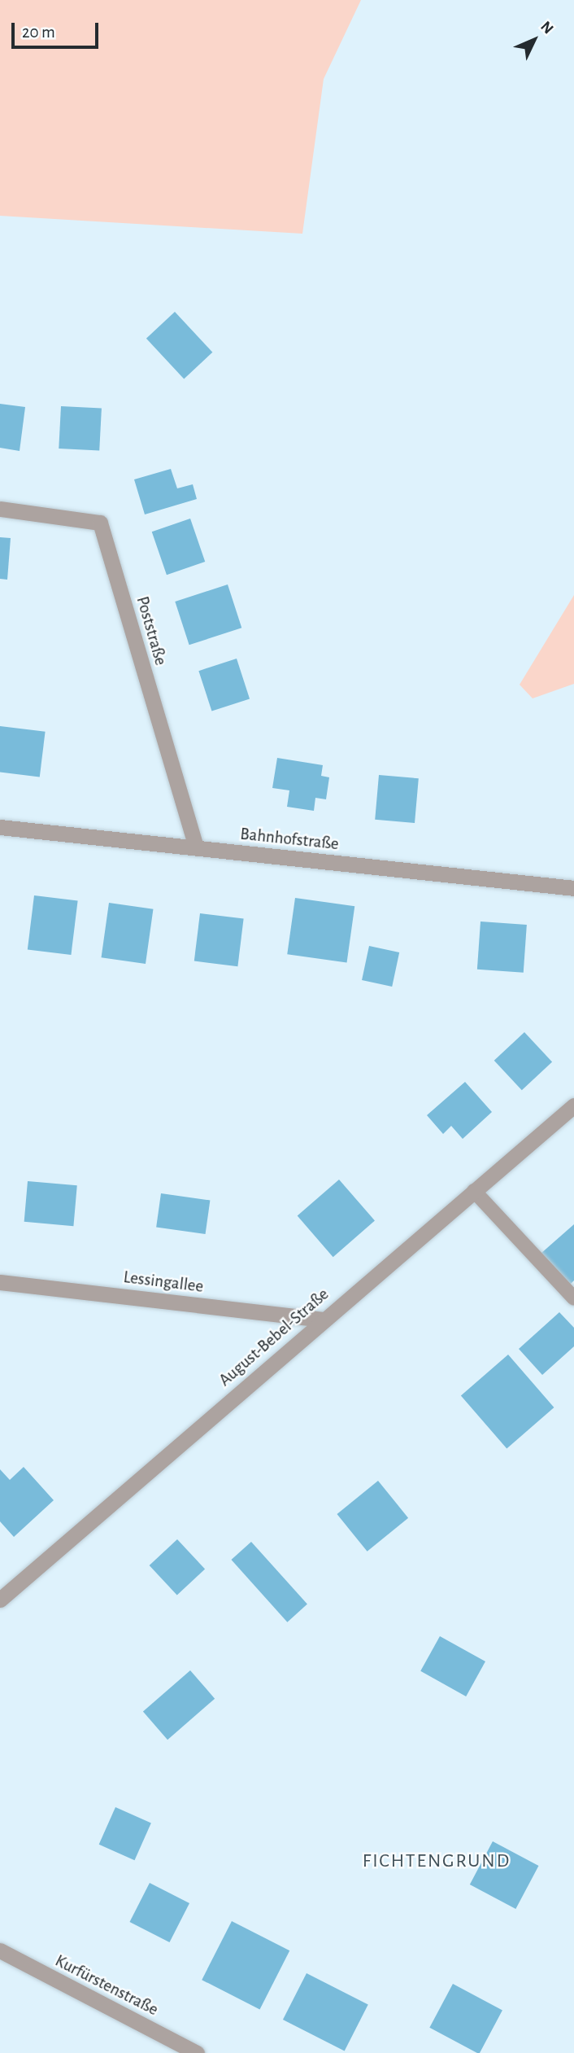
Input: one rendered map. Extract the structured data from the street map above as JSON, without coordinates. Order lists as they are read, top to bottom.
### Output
{
  "streets": {
    "street": [
      "Poststraße",
      "Bahnhofstraße",
      "Lessingallee",
      "August-Bebel-Straße",
      "Kurfürstenstraße"
    ]
  },
  "crossings": [
    ["Poststraße", "Bahnhofstraße"],
    ["Lessingallee", "August-Bebel-Straße"]
  ],
  "districts": ["FICHTENGRUND"],
  "scale_bar": "20 m",
  "north": "top right"
}
